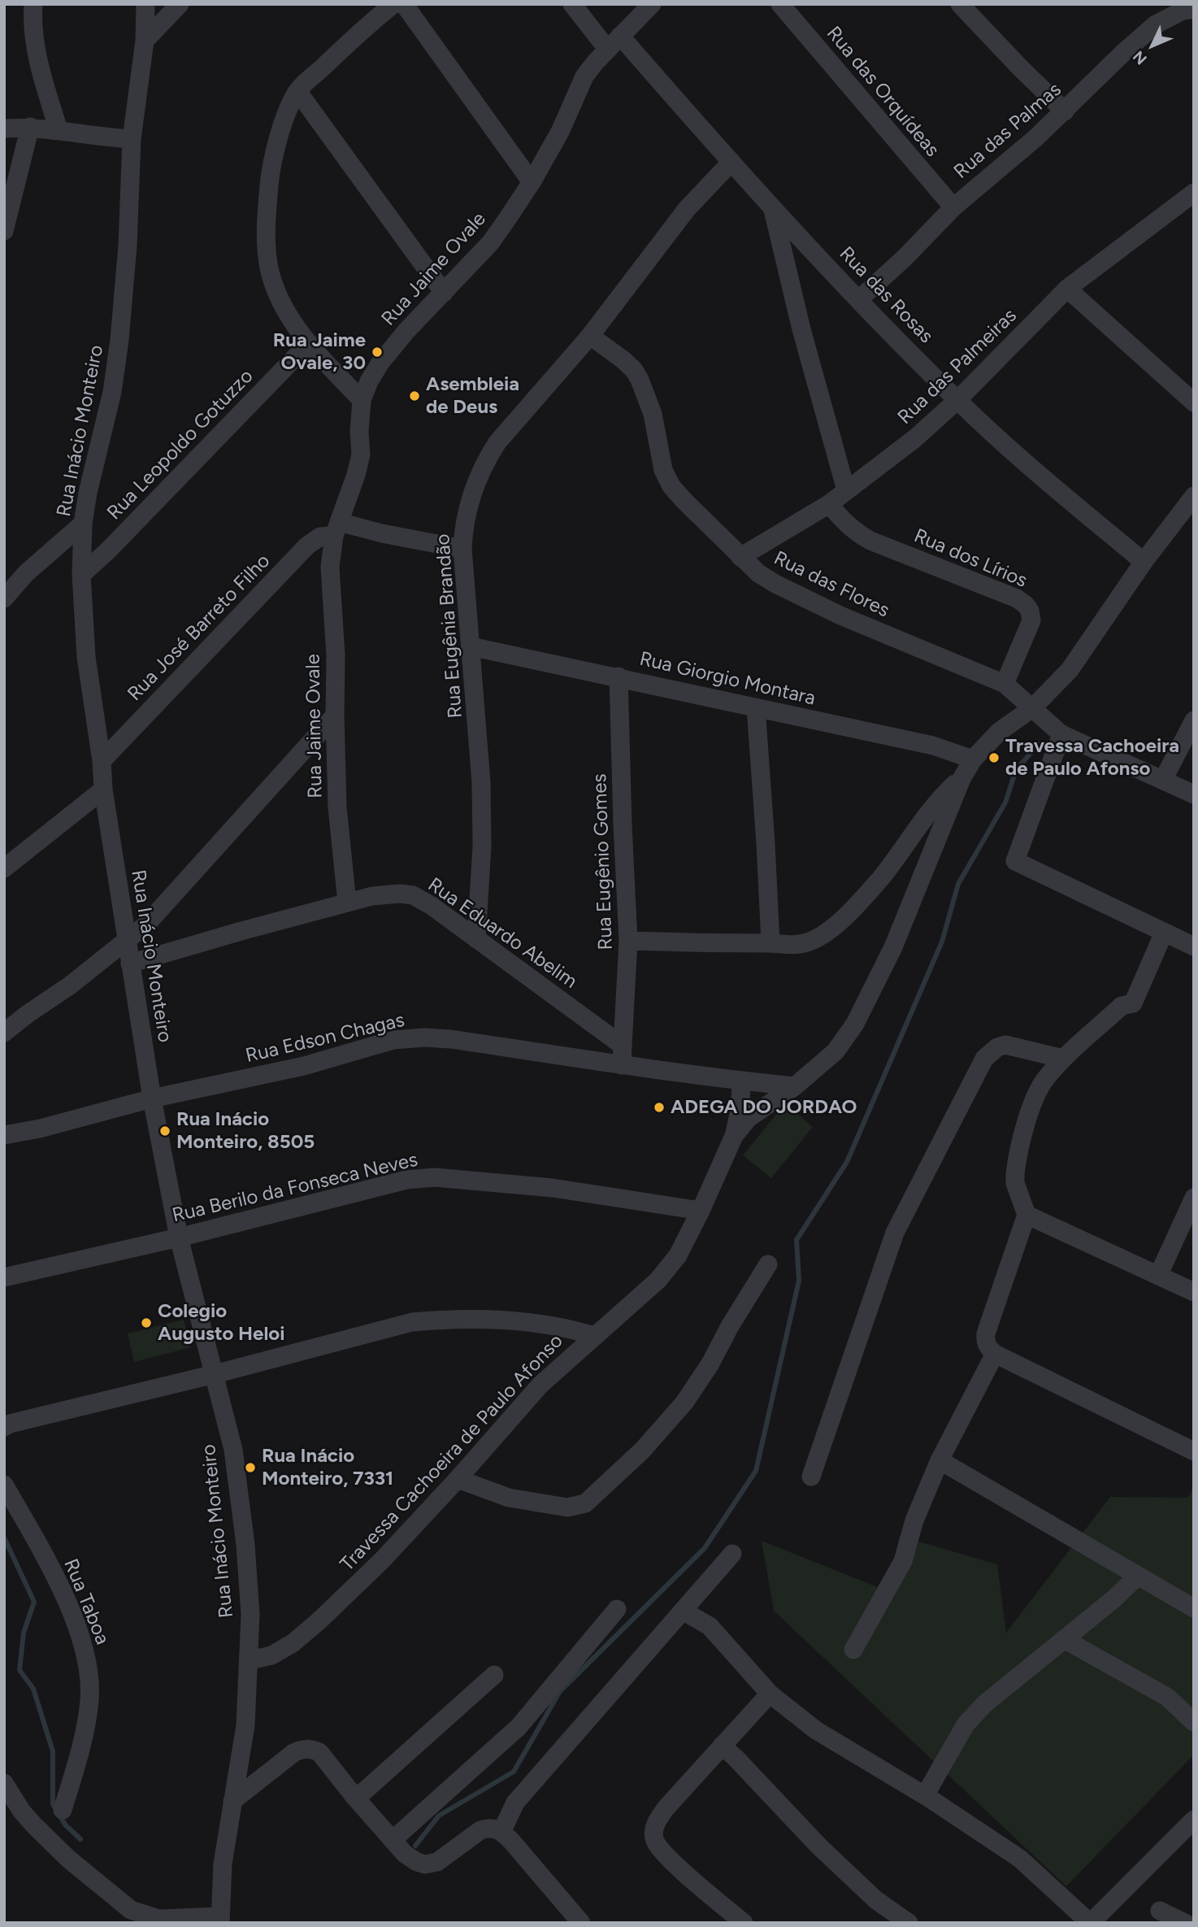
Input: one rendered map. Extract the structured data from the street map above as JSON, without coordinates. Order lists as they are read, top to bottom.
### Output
{
  "streets": {
    "street": [
      "Rua das Orquídeas",
      "Rua das Palmas",
      "Rua Jaime Ovale",
      "Rua das Rosas",
      "Rua das Palmeiras",
      "Rua Inácio Monteiro",
      "Rua Leopoldo Gotuzzo",
      "Rua dos Lírios",
      "Rua das Flores",
      "Rua Eugênia Brandão",
      "Rua José Barreto Filho",
      "Rua Giorgio Montara",
      "Rua Eugênio Gomes",
      "Rua Eduardo Abelim",
      "Rua Edson Chagas",
      "Rua Berilo da Fonseca Neves",
      "Travessa Cachoeira de Paulo Afonso",
      "Rua Taboa"
    ]
  },
  "crossings": [
    ["Rua das Orquídeas", "Rua das Palmas"],
    ["Rua das Palmas", "Rua das Rosas"],
    ["Rua Jaime Ovale", "Rua das Rosas"],
    ["Rua Jaime Ovale", "Rua José Barreto Filho"],
    ["Rua Jaime Ovale", "Rua Eduardo Abelim"],
    ["Rua das Rosas", "Rua das Palmeiras"],
    ["Rua das Rosas", "Rua Eugênia Brandão"],
    ["Rua das Rosas", "Travessa Cachoeira de Paulo Afonso"],
    ["Rua das Palmeiras", "Rua dos Lírios"],
    ["Rua das Palmeiras", "Rua das Flores"],
    ["Rua Inácio Monteiro", "Rua Leopoldo Gotuzzo"],
    ["Rua Inácio Monteiro", "Rua José Barreto Filho"],
    ["Rua Inácio Monteiro", "Rua Eduardo Abelim"],
    ["Rua Inácio Monteiro", "Rua Edson Chagas"],
    ["Rua Inácio Monteiro", "Rua Berilo da Fonseca Neves"],
    ["Rua Inácio Monteiro", "Travessa Cachoeira de Paulo Afonso"],
    ["Rua dos Lírios", "Rua das Flores"],
    ["Rua das Flores", "Rua Eugênia Brandão"],
    ["Rua das Flores", "Travessa Cachoeira de Paulo Afonso"],
    ["Rua Eugênia Brandão", "Rua Giorgio Montara"],
    ["Rua Eugênia Brandão", "Rua Eduardo Abelim"],
    ["Rua Giorgio Montara", "Rua Eugênio Gomes"],
    ["Rua Giorgio Montara", "Travessa Cachoeira de Paulo Afonso"],
    ["Rua Eugênio Gomes", "Rua Eduardo Abelim"],
    ["Rua Edson Chagas", "Travessa Cachoeira de Paulo Afonso"],
    ["Rua Berilo da Fonseca Neves", "Travessa Cachoeira de Paulo Afonso"]
  ],
  "places": [
    "Rua Jaime Ovale, 30",
    "Asembleia de Deus",
    "Travessa Cachoeira de Paulo Afonso",
    "ADEGA DO JORDAO",
    "Rua Inácio Monteiro, 8505",
    "Colegio Augusto Heloi",
    "Rua Inácio Monteiro, 7331"
  ],
  "north": "bottom left"
}
